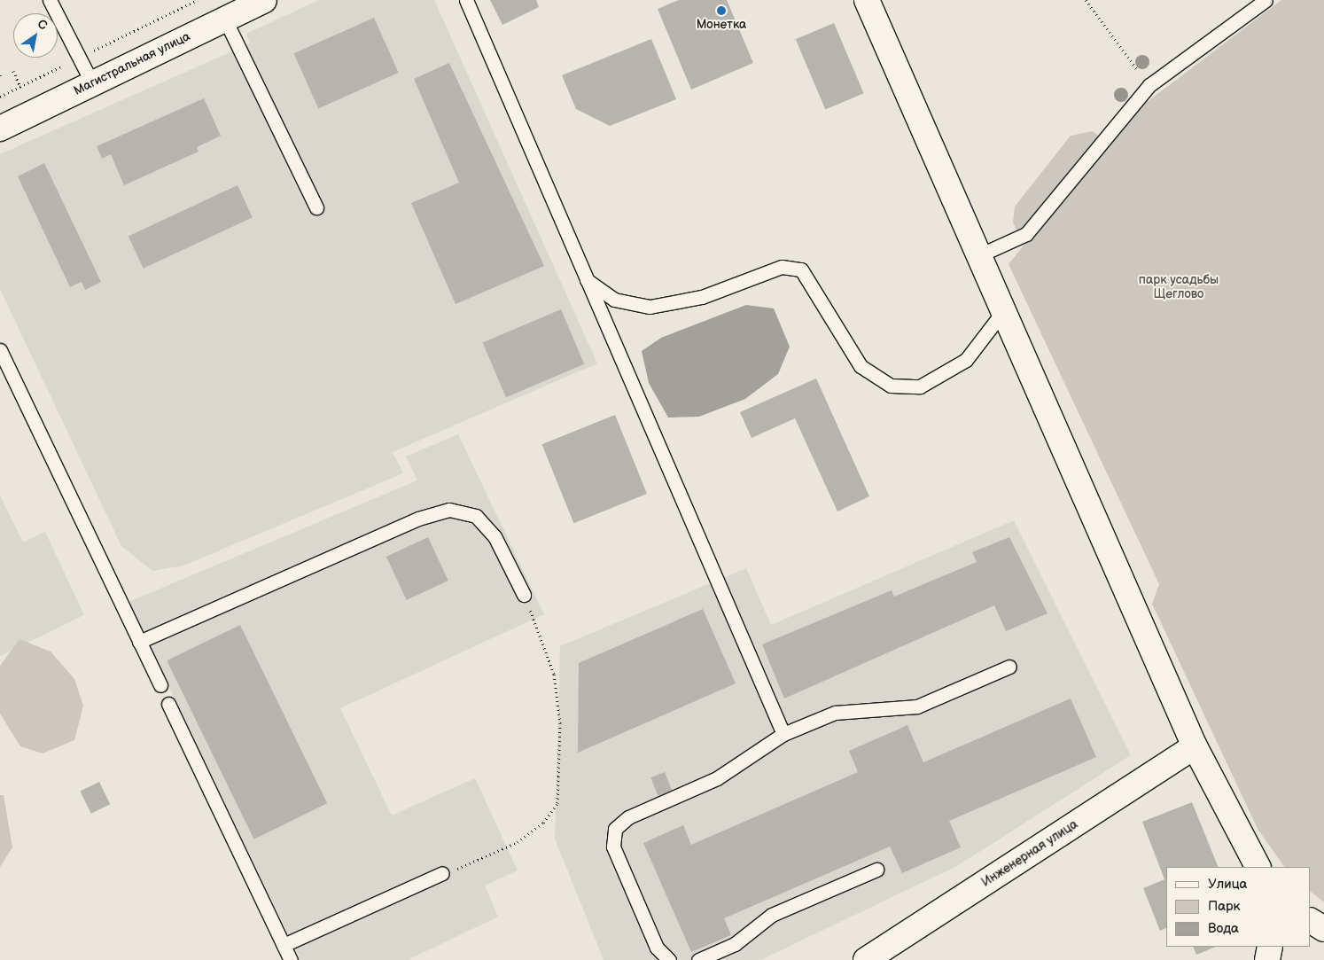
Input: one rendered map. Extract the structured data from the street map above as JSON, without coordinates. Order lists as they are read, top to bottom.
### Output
{
  "streets": {
    "main road": ["Магистральная улица", "Инженерная улица"]
  },
  "parks": ["парк усадьбы Щеглово"],
  "places": ["Монетка"],
  "legend": ["Улица", "Парк", "Вода"],
  "north": "top right"
}
